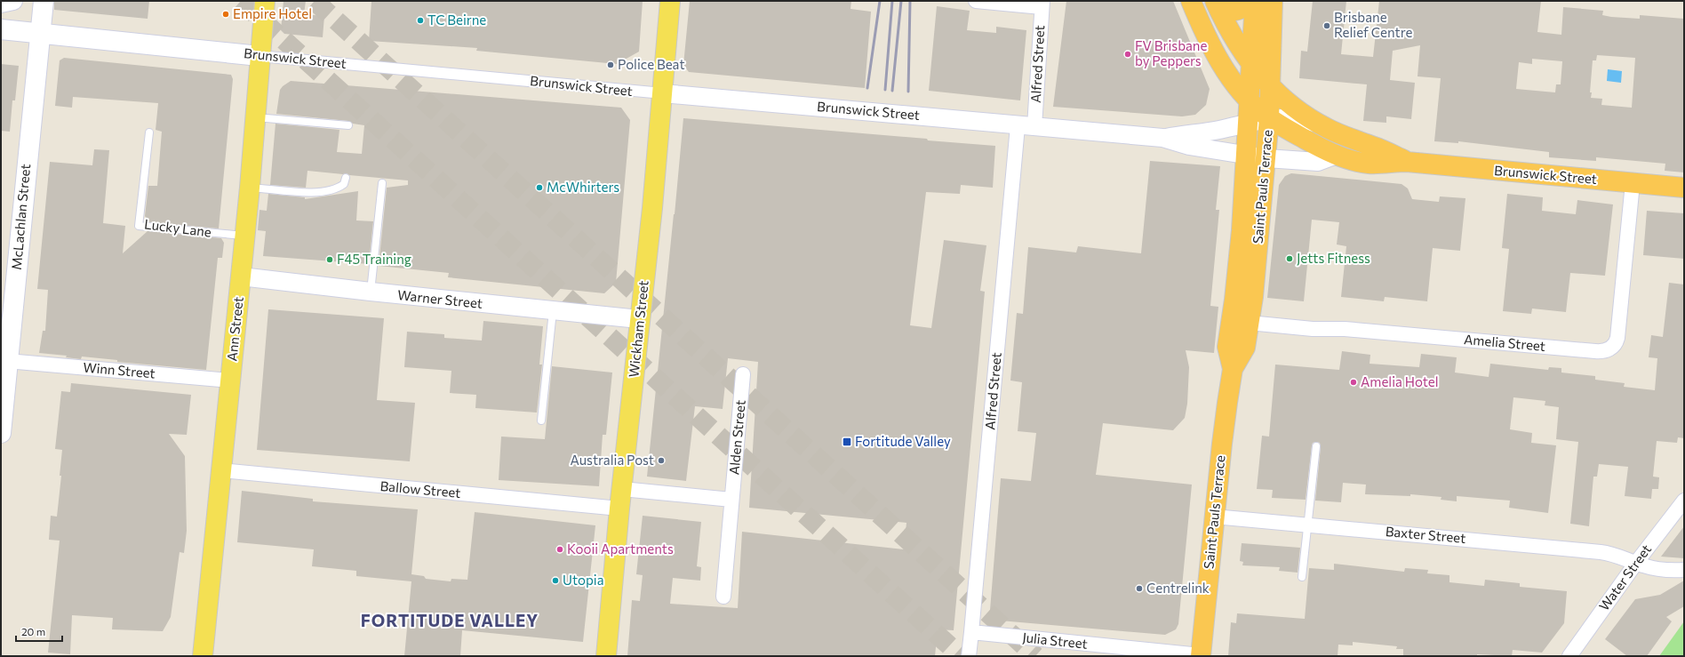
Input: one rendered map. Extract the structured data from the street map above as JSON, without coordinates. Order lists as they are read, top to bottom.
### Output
{
  "streets": {
    "highway": ["Brunswick Street", "Saint Pauls Terrace"],
    "main road": ["McLachlan Street", "Ann Street", "Wickham Street"],
    "street": [
      "Alfred Street",
      "Warner Street",
      "Amelia Street",
      "Winn Street",
      "Alden Street",
      "Ballow Street",
      "Baxter Street",
      "Water Street",
      "Julia Street"
    ],
    "lane": ["Lucky Lane"]
  },
  "crossings": [
    ["Brunswick Street", "Alfred Street"],
    ["Brunswick Street", "Saint Pauls Terrace"],
    ["Brunswick Street", "McLachlan Street"],
    ["Brunswick Street", "Ann Street"],
    ["Brunswick Street", "Wickham Street"],
    ["Brunswick Street", "Amelia Street"],
    ["Alfred Street", "Julia Street"],
    ["Saint Pauls Terrace", "Amelia Street"],
    ["Saint Pauls Terrace", "Baxter Street"],
    ["Saint Pauls Terrace", "Julia Street"],
    ["McLachlan Street", "Winn Street"],
    ["Lucky Lane", "Ann Street"],
    ["Warner Street", "Ann Street"],
    ["Warner Street", "Wickham Street"],
    ["Ann Street", "Winn Street"],
    ["Ann Street", "Ballow Street"],
    ["Wickham Street", "Ballow Street"],
    ["Baxter Street", "Water Street"]
  ],
  "districts": ["FORTITUDE VALLEY"],
  "places": {
    "other": [
      "Empire Hotel",
      "TC Beirne",
      "Brisbane Relief Centre",
      "FV Brisbane by Peppers",
      "Police Beat",
      "McWhirters",
      "Jetts Fitness",
      "F45 Training",
      "Amelia Hotel",
      "Australia Post",
      "Kooii Apartments",
      "Utopia",
      "Centrelink"
    ],
    "transit": ["Fortitude Valley"]
  },
  "scale_bar": "20 m"
}
